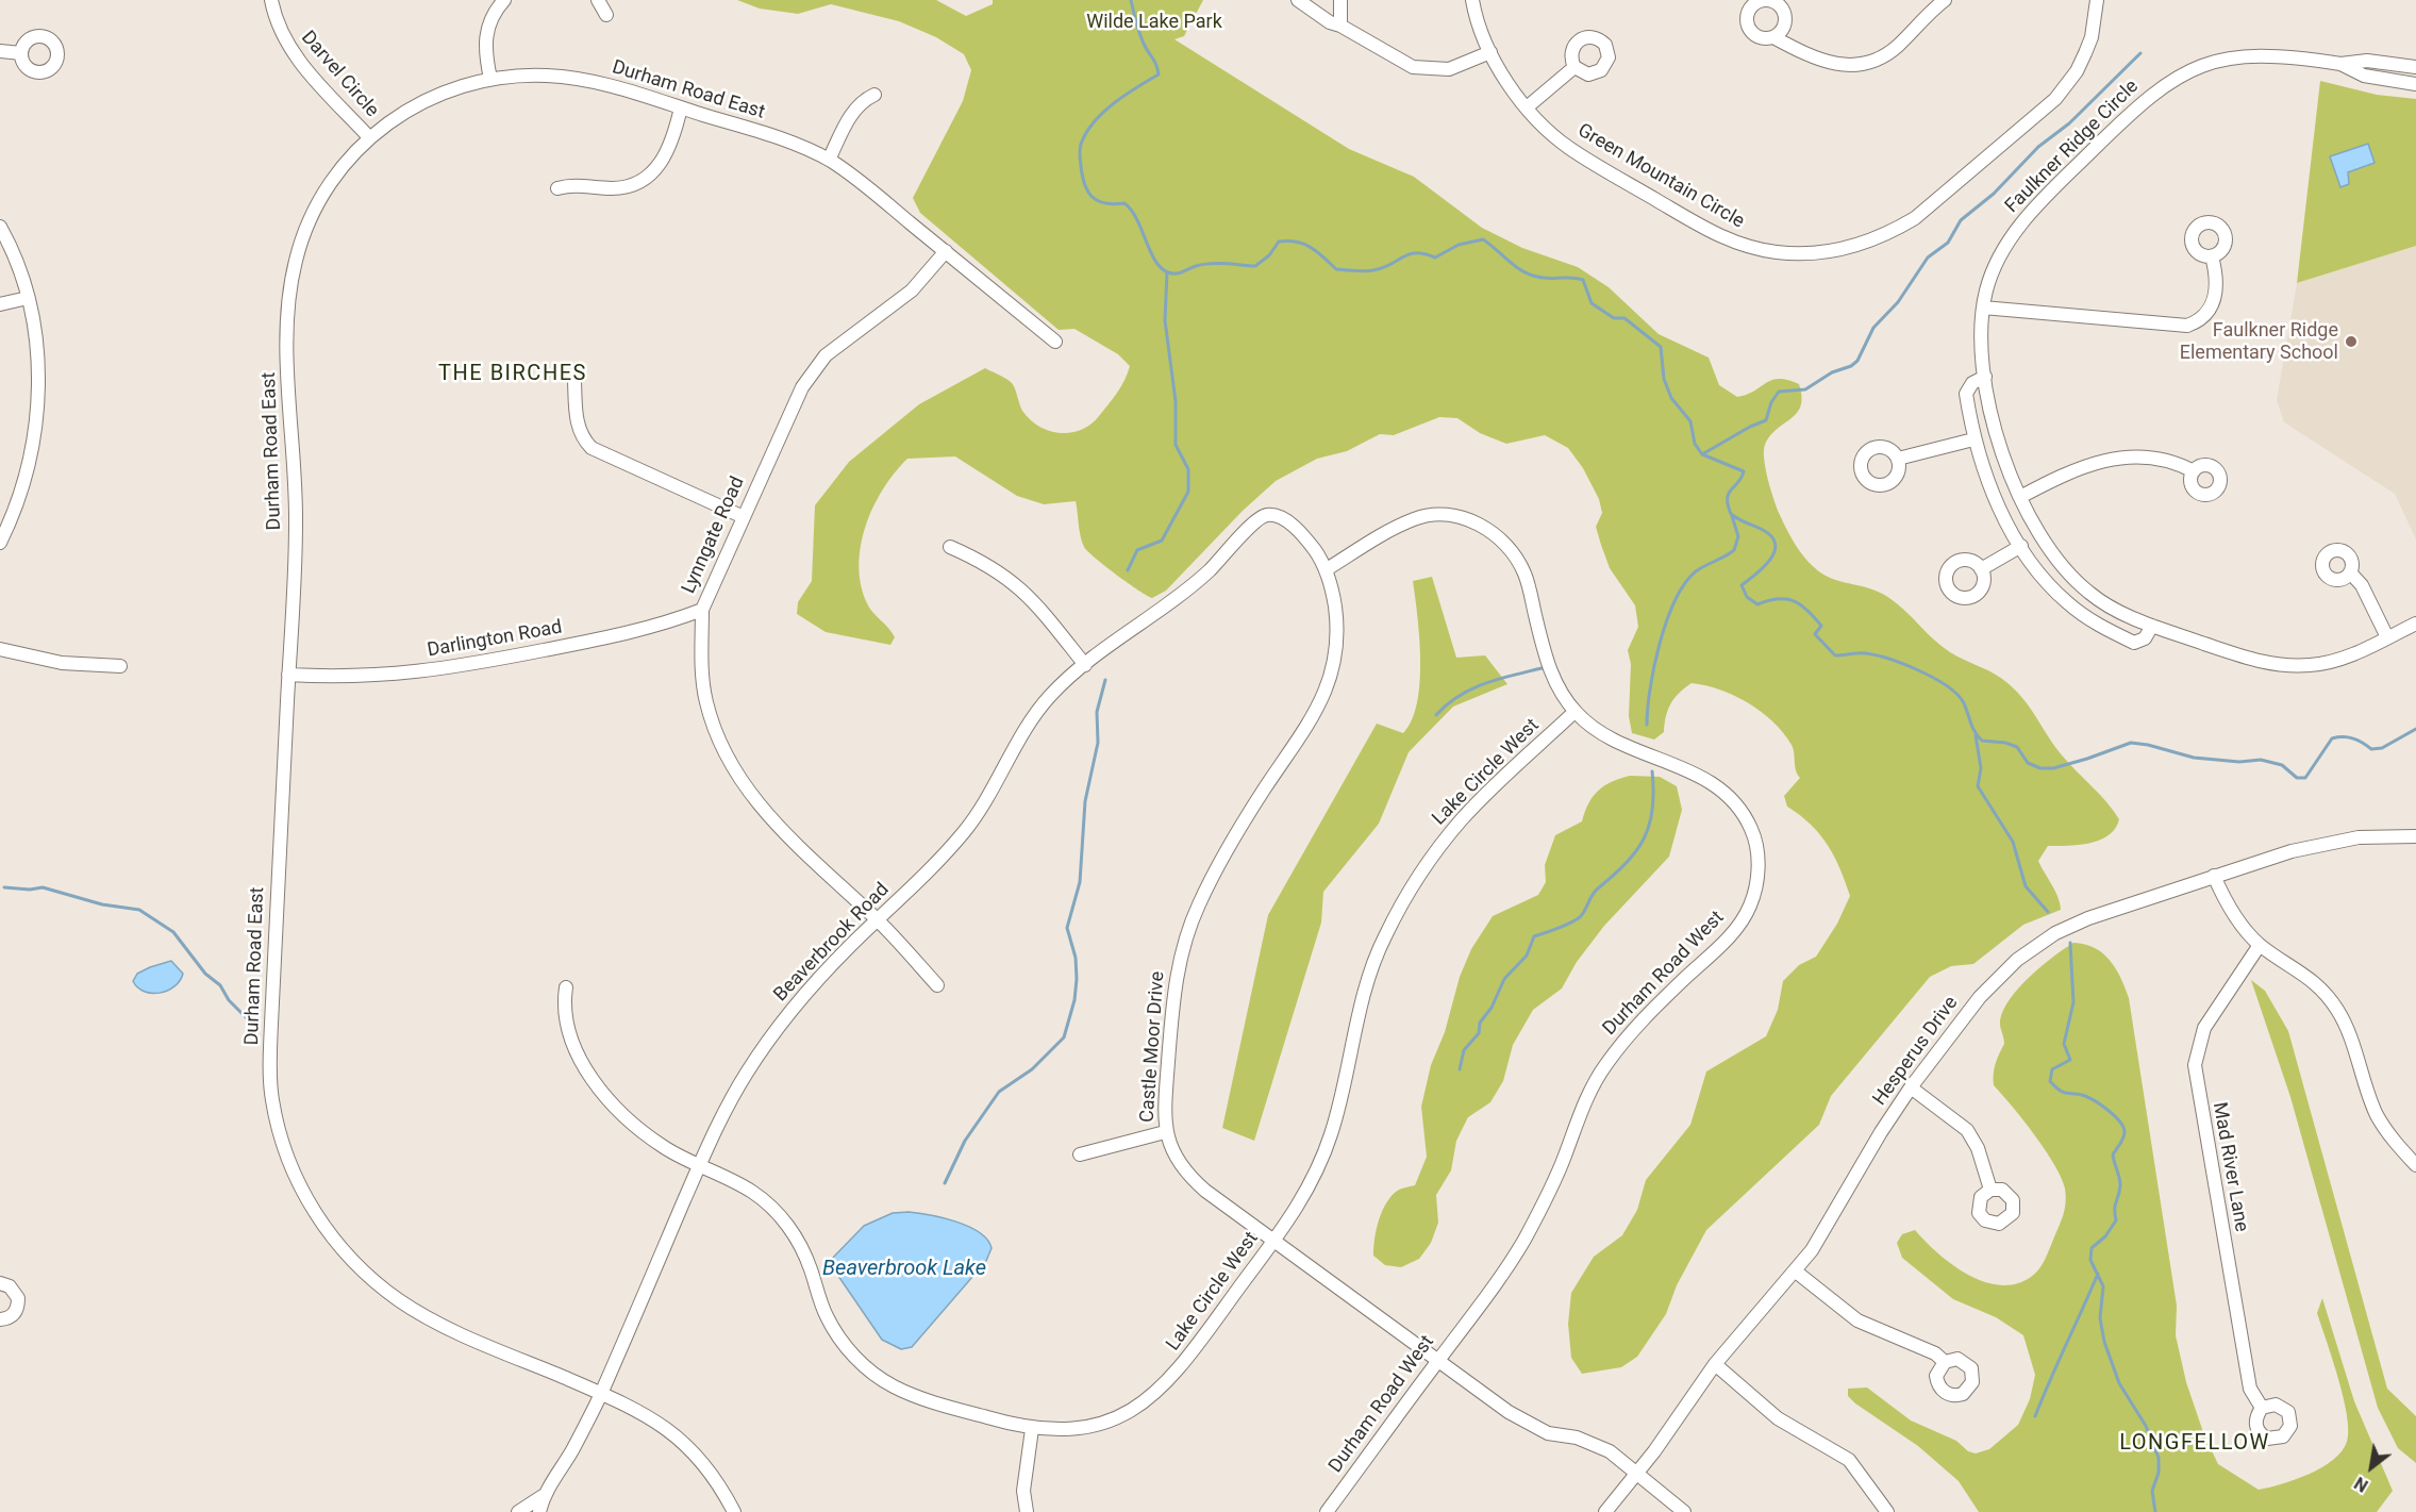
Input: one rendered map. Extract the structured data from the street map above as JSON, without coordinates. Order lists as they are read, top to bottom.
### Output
{
  "streets": {
    "street": [
      "Darvel Circle",
      "Durham Road East",
      "Faulkner Ridge Circle",
      "Green Mountain Circle",
      "Lynngate Road",
      "Darlington Road",
      "Lake Circle West",
      "Beaverbrook Road",
      "Durham Road West",
      "Castle Moor Drive",
      "Hesperus Drive",
      "Mad River Lane"
    ]
  },
  "crossings": [
    ["Darvel Circle", "Durham Road East"],
    ["Durham Road East", "Lynngate Road"],
    ["Durham Road East", "Darlington Road"],
    ["Durham Road East", "Beaverbrook Road"],
    ["Lynngate Road", "Darlington Road"],
    ["Lynngate Road", "Beaverbrook Road"],
    ["Lake Circle West", "Beaverbrook Road"],
    ["Lake Circle West", "Durham Road West"],
    ["Lake Circle West", "Castle Moor Drive"],
    ["Beaverbrook Road", "Castle Moor Drive"],
    ["Durham Road West", "Castle Moor Drive"],
    ["Castle Moor Drive", "Hesperus Drive"]
  ],
  "districts": ["THE BIRCHES", "LONGFELLOW"],
  "water": ["Beaverbrook Lake"],
  "parks": ["Wilde Lake Park"],
  "places": ["Faulkner Ridge Elementary School"],
  "north": "bottom left"
}
